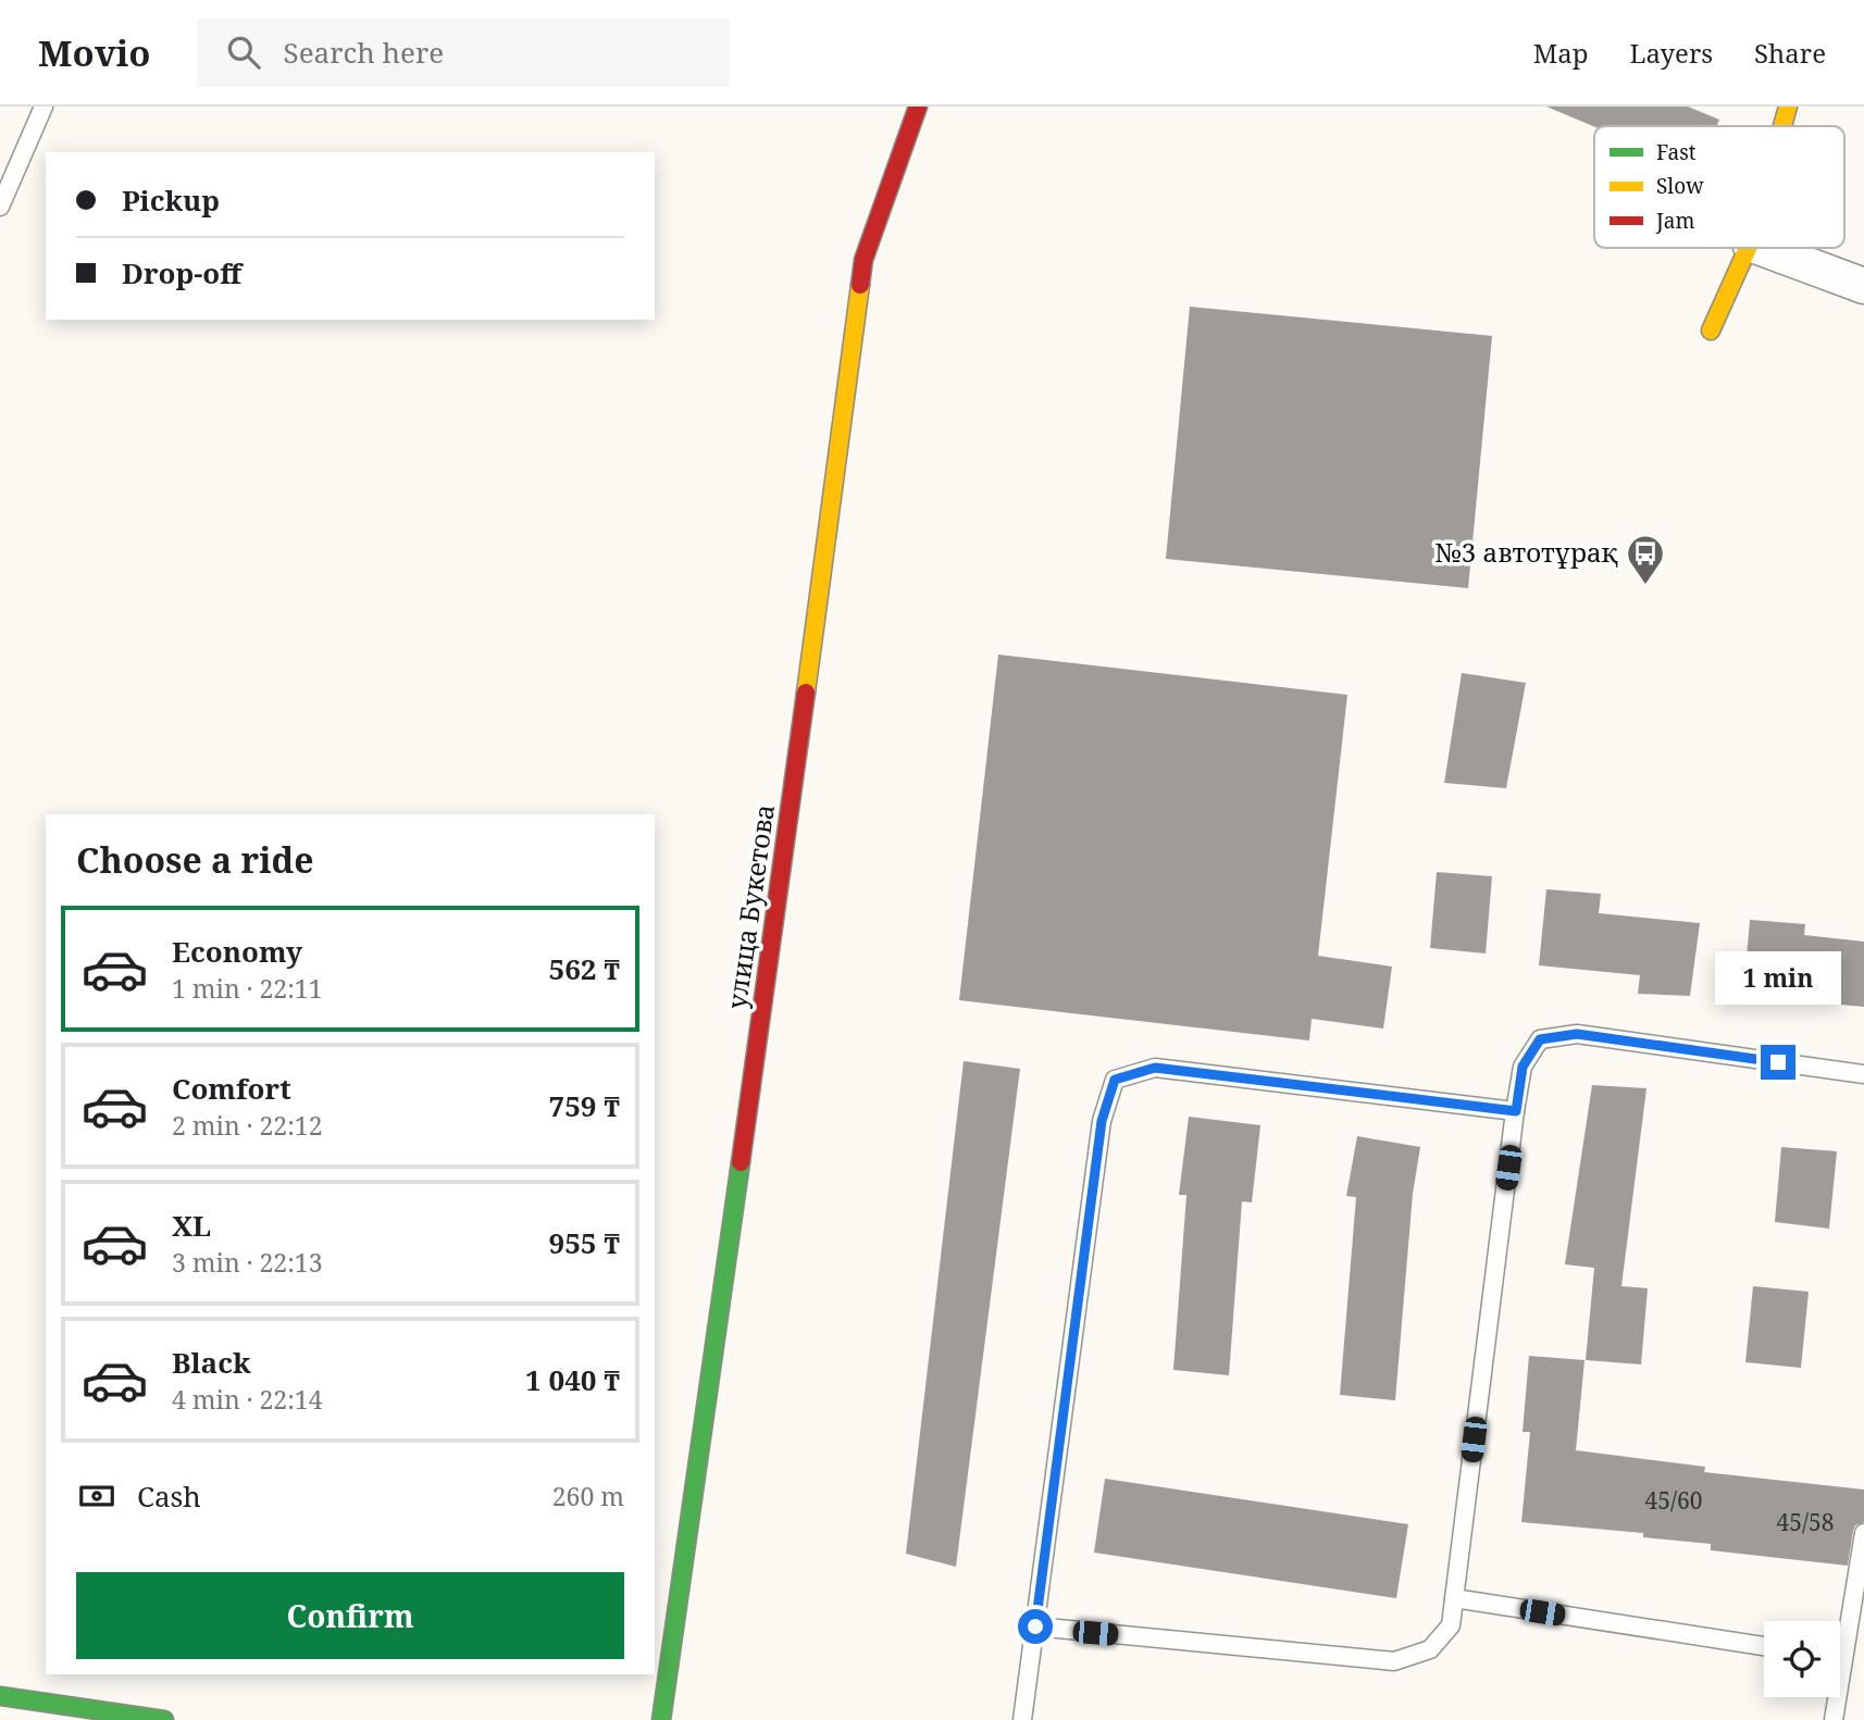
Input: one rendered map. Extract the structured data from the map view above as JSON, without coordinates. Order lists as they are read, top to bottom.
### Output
{
  "streets": {
    "street": ["улица Букетова"]
  },
  "places": {
    "bus stop": ["№3 автотұрақ"]
  },
  "house_numbers": ["45/60", "45/58"],
  "legend": ["Fast", "Slow", "Jam"],
  "page": {
    "header": "Movio",
    "search": "Search here",
    "nav": ["Map", "Layers", "Share"],
    "banner": ["Pickup", "Drop-off"],
    "heading": "Choose a ride",
    "list": [
      {
        "name": "Economy",
        "note": "1 min · 22:11",
        "value": "562 ₸"
      },
      {
        "name": "Comfort",
        "note": "2 min · 22:12",
        "value": "759 ₸"
      },
      {
        "name": "XL",
        "note": "3 min · 22:13",
        "value": "955 ₸"
      },
      {
        "name": "Black",
        "note": "4 min · 22:14",
        "value": "1 040 ₸"
      }
    ],
    "bubble": "1 min",
    "pay": ["Cash", "260 m"],
    "buttons": "Confirm"
  }
}
